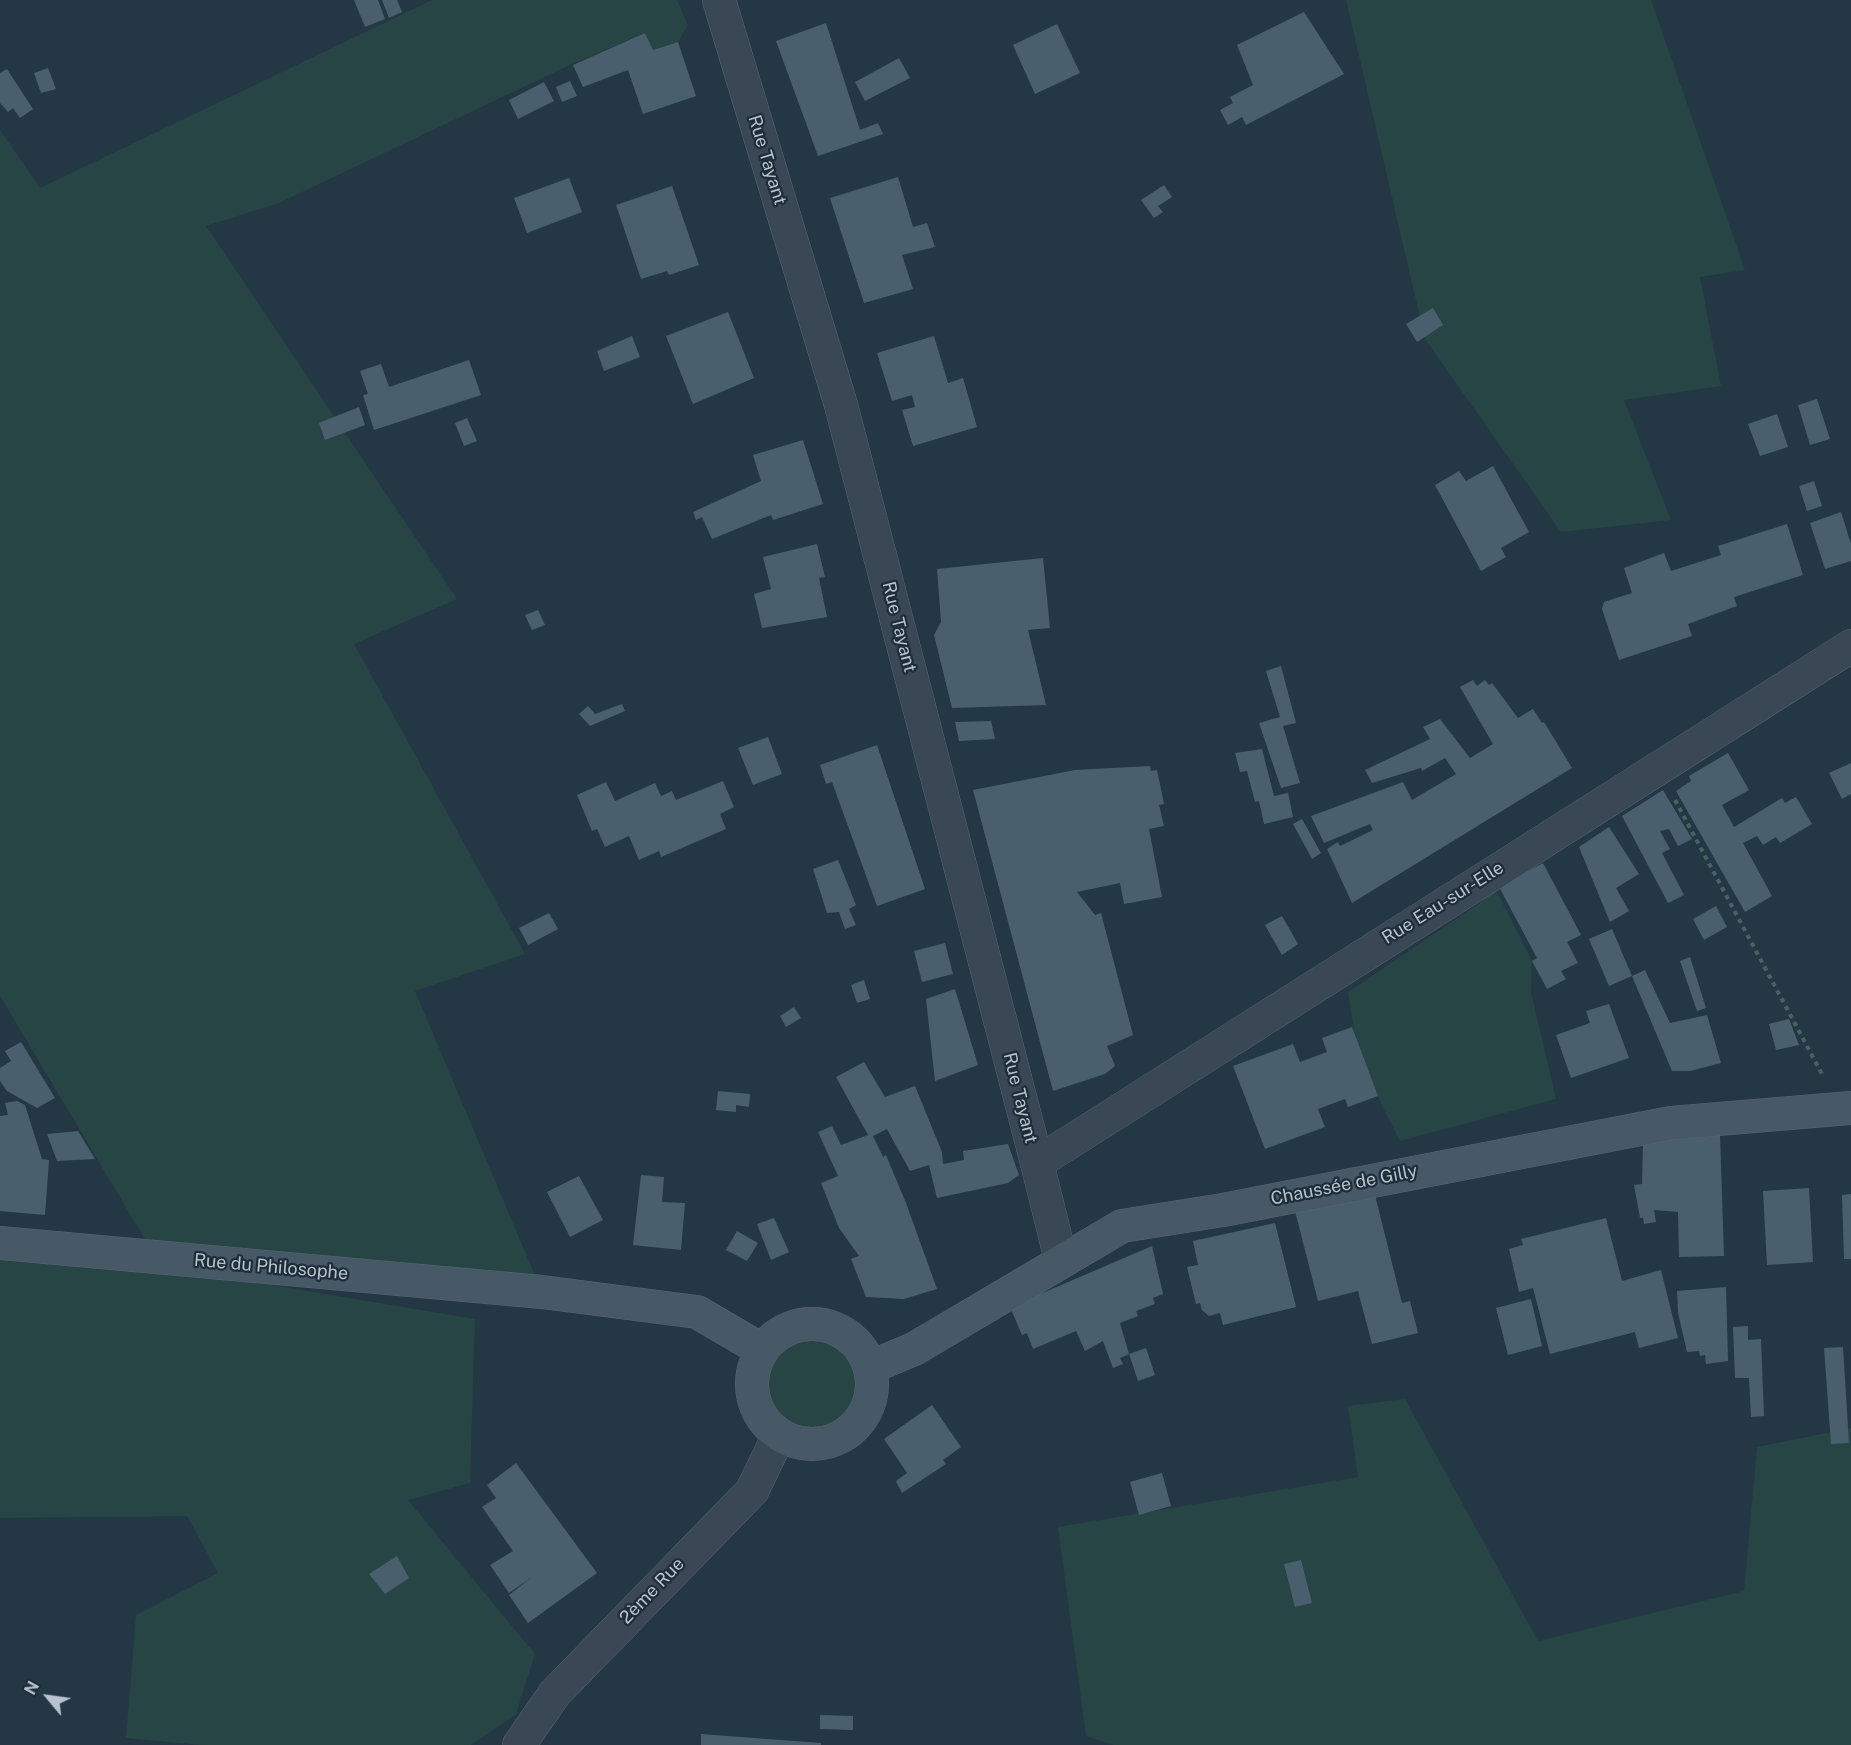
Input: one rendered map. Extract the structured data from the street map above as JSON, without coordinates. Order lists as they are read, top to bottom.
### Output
{
  "streets": {
    "main road": ["Chaussée de Gilly", "Rue du Philosophe"],
    "street": ["Rue Tayant", "Rue Eau-sur-Elle", "2ème Rue"]
  },
  "crossings": [
    ["Rue Tayant", "Rue Eau-sur-Elle"],
    ["Rue Tayant", "Chaussée de Gilly"],
    ["Chaussée de Gilly", "Rue du Philosophe"],
    ["Chaussée de Gilly", "2ème Rue"],
    ["Rue du Philosophe", "2ème Rue"]
  ],
  "north": "top left"
}
